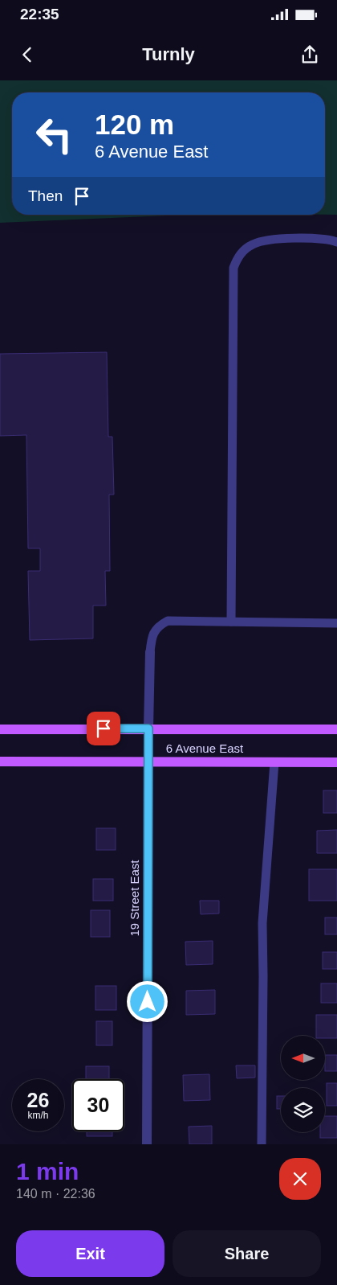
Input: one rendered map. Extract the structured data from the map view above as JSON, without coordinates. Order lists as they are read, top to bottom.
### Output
{
  "streets": {
    "main road": ["6 Avenue East"],
    "street": ["19 Street East"]
  },
  "crossings": [
    ["6 Avenue East", "19 Street East"]
  ],
  "north": "left",
  "page": {
    "status": "22:35",
    "header": "Turnly",
    "turn": ["120 m", "6 Avenue East"],
    "then": "Then",
    "speed": "26 km/h",
    "limit": "30",
    "heading": ["1 min", "140 m · 22:36"],
    "buttons": ["Exit", "Share"]
  }
}
